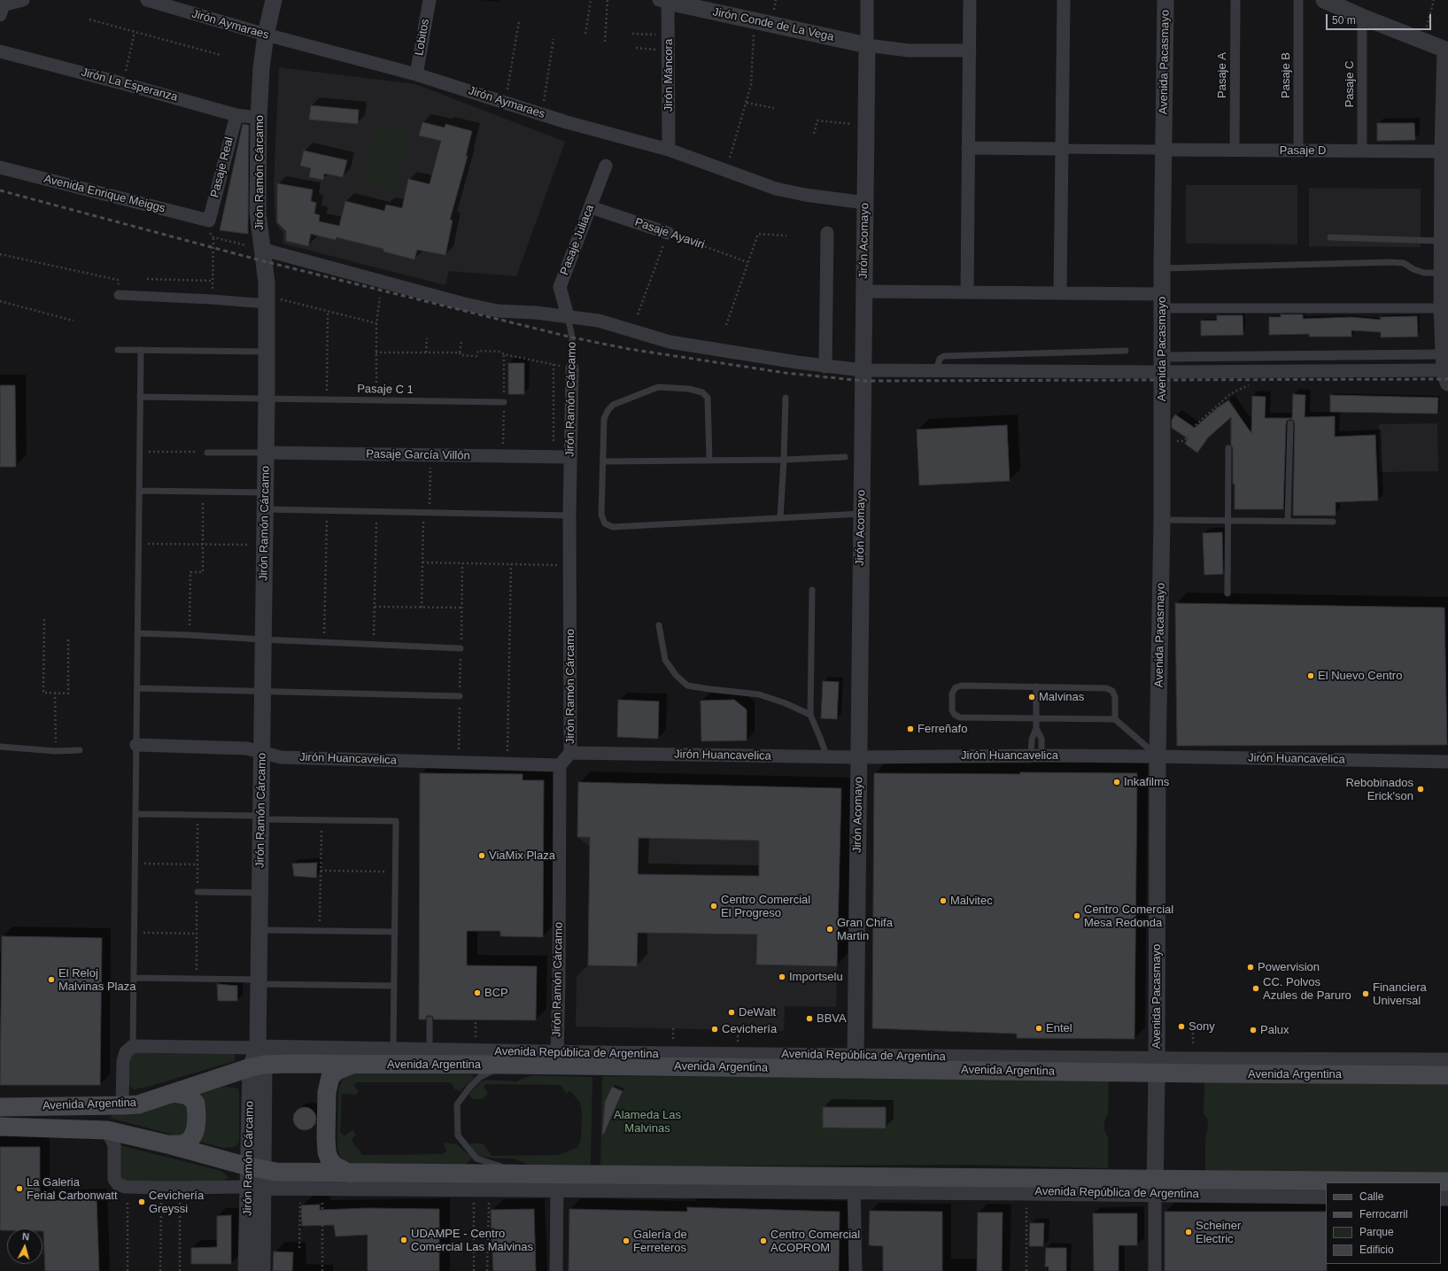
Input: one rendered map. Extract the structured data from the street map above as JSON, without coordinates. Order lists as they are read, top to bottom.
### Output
{
  "streets": {
    "main road": ["Avenida Argentina"],
    "street": [
      "Jirón Aymaraes",
      "Jirón Conde de La Vega",
      "Lobitos",
      "Avenida Pacasmayo",
      "Jirón Máncora",
      "Pasaje A",
      "Pasaje B",
      "Pasaje C",
      "Jirón La Esperanza",
      "Pasaje D",
      "Pasaje Real",
      "Jirón Ramón Cárcamo",
      "Avenida Enrique Meiggs",
      "Pasaje Ayaviri",
      "Pasaje Juliaca",
      "Jirón Acomayo",
      "Pasaje García Villón",
      "Jirón Huancavelica",
      "Avenida República de Argentina"
    ],
    "lane": ["Pasaje C 1"]
  },
  "crossings": [
    ["Jirón Aymaraes", "Lobitos"],
    ["Jirón Aymaraes", "Jirón Máncora"],
    ["Jirón Aymaraes", "Jirón Ramón Cárcamo"],
    ["Jirón Aymaraes", "Jirón Acomayo"],
    ["Jirón Conde de La Vega", "Jirón Máncora"],
    ["Jirón Conde de La Vega", "Jirón Acomayo"],
    ["Avenida Pacasmayo", "Pasaje D"],
    ["Avenida Pacasmayo", "Jirón Huancavelica"],
    ["Avenida Pacasmayo", "Avenida República de Argentina"],
    ["Avenida Pacasmayo", "Avenida Argentina"],
    ["Pasaje A", "Pasaje D"],
    ["Pasaje B", "Pasaje D"],
    ["Pasaje C", "Pasaje D"],
    ["Jirón La Esperanza", "Pasaje Real"],
    ["Jirón La Esperanza", "Jirón Ramón Cárcamo"],
    ["Pasaje Real", "Avenida Enrique Meiggs"],
    ["Jirón Ramón Cárcamo", "Pasaje Juliaca"],
    ["Jirón Ramón Cárcamo", "Pasaje C 1"],
    ["Jirón Ramón Cárcamo", "Pasaje García Villón"],
    ["Jirón Ramón Cárcamo", "Jirón Huancavelica"],
    ["Jirón Ramón Cárcamo", "Avenida República de Argentina"],
    ["Jirón Ramón Cárcamo", "Avenida Argentina"],
    ["Pasaje Ayaviri", "Pasaje Juliaca"],
    ["Jirón Acomayo", "Jirón Huancavelica"],
    ["Jirón Acomayo", "Avenida República de Argentina"],
    ["Avenida República de Argentina", "Avenida Argentina"]
  ],
  "parks": ["Alameda Las Malvinas"],
  "places": [
    "El Nuevo Centro",
    "Malvinas",
    "Ferreñafo",
    "Inkafilms",
    "Rebobinados Erick'son",
    "ViaMix Plaza",
    "Malvitec",
    "Centro Comercial El Progreso",
    "Centro Comercial Mesa Redonda",
    "Gran Chifa Martin",
    "Powervision",
    "Importselu",
    "El Reloj Malvinas Plaza",
    "CC. Polvos Azules de Paruro",
    "BCP",
    "Financiera Universal",
    "DeWalt",
    "BBVA",
    "Sony",
    "Entel",
    "Cevichería",
    "Palux",
    "La Galeria Ferial Carbonwatt",
    "Cevichería Greyssi",
    "Scheiner Electric",
    "UDAMPE - Centro Comercial Las Malvinas",
    "Galería de Ferreteros",
    "Centro Comercial ACOPROM"
  ],
  "legend": [
    "Calle",
    "Ferrocarril",
    "Parque",
    "Edificio"
  ],
  "scale_bar": "50 m",
  "north": "top"
}
